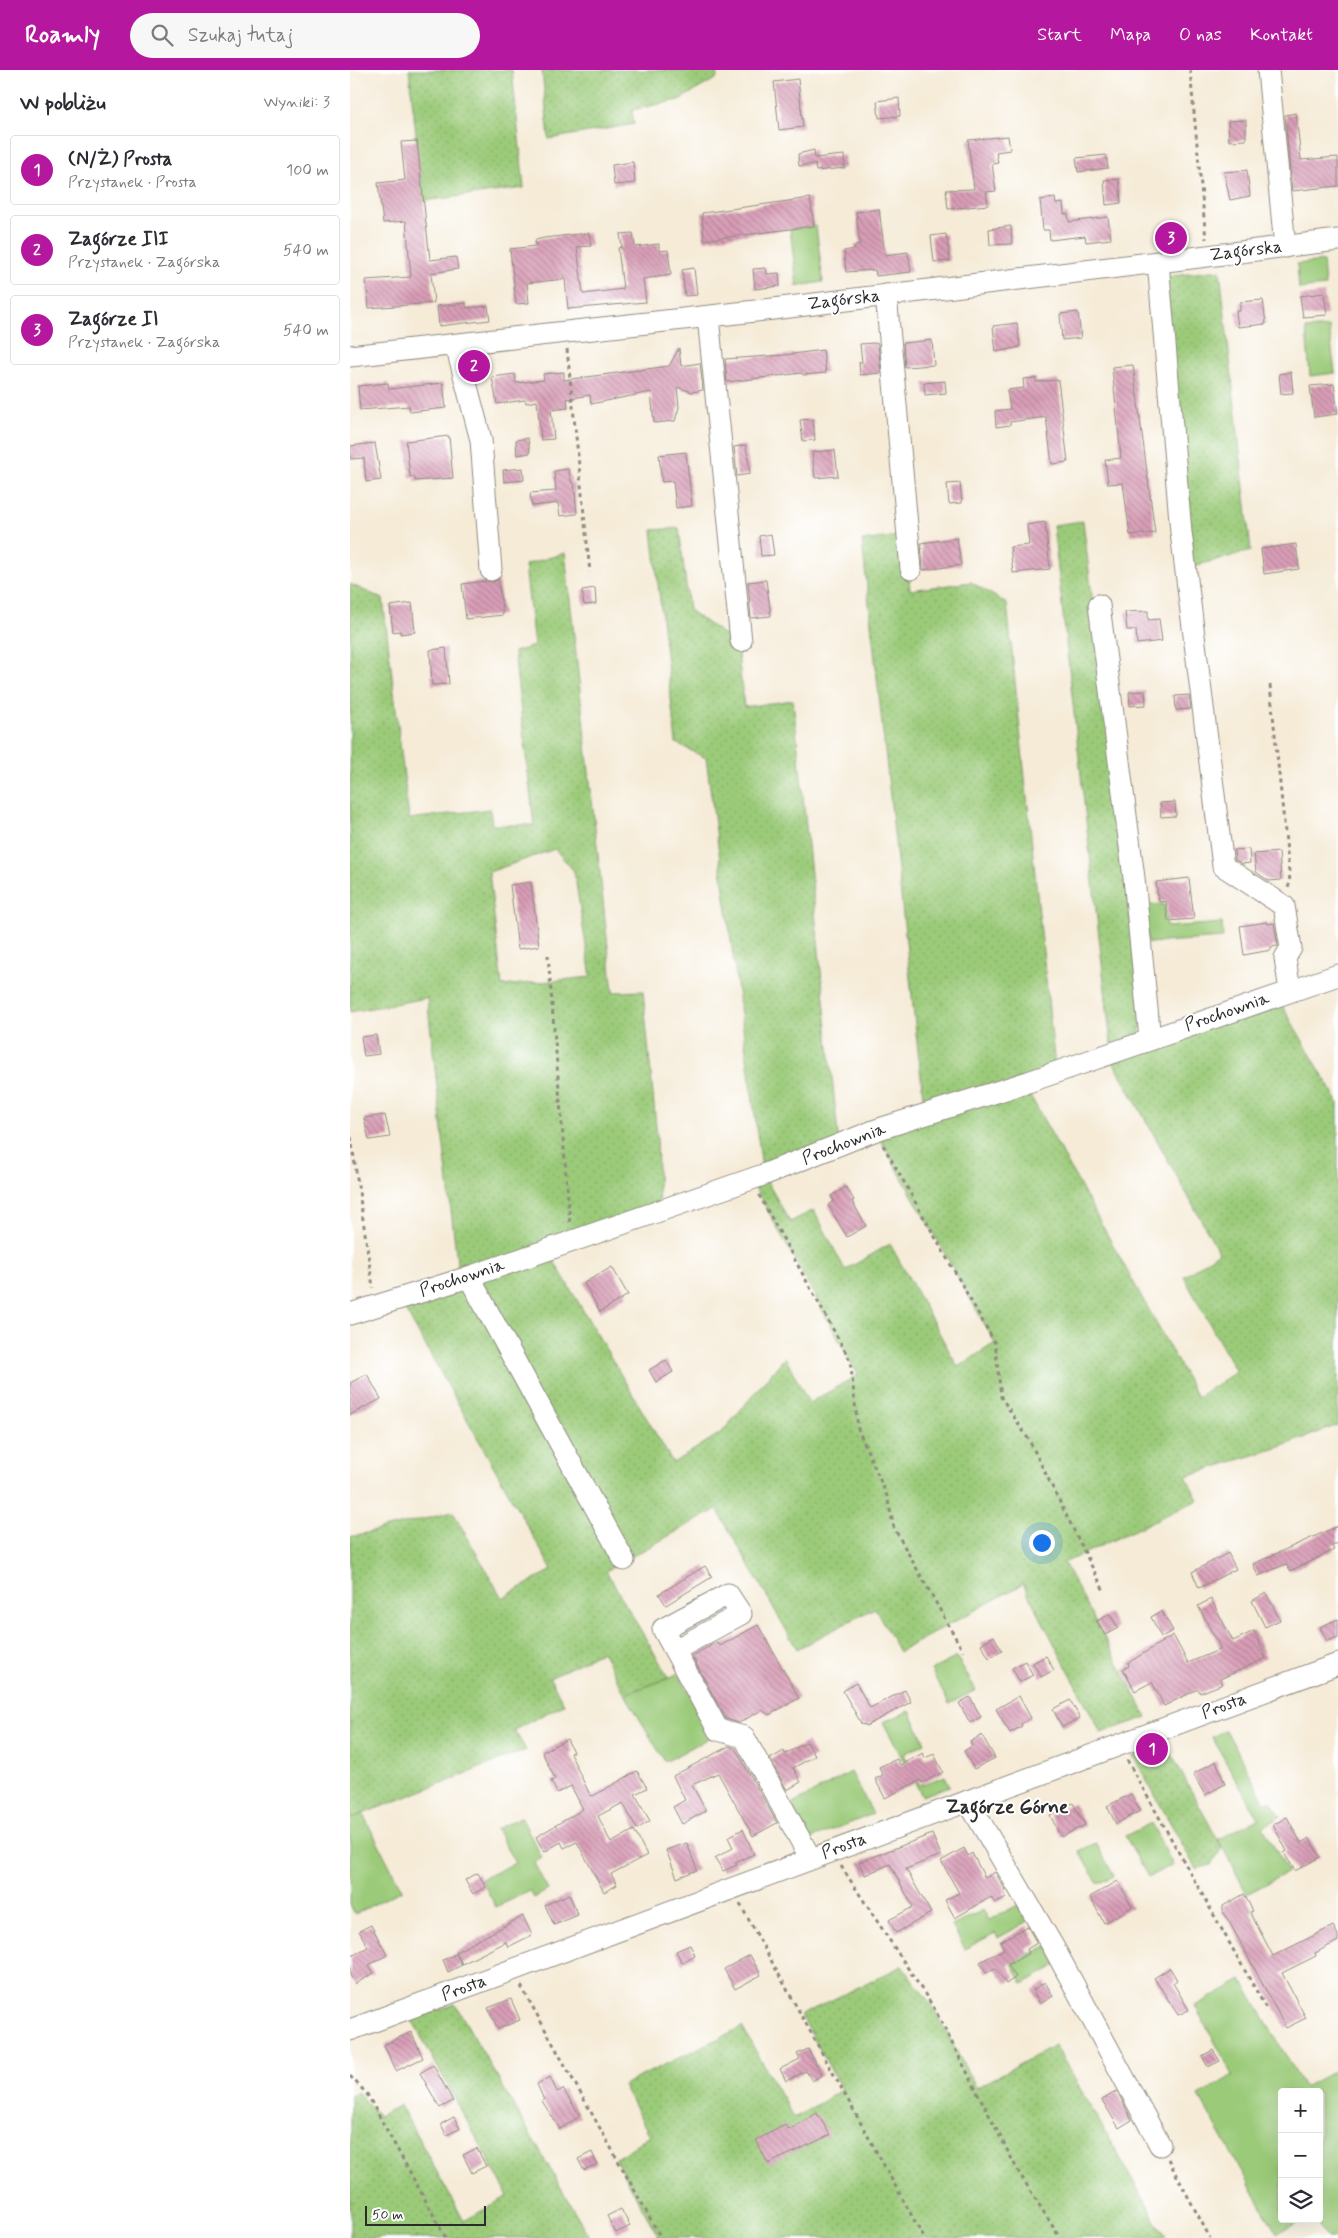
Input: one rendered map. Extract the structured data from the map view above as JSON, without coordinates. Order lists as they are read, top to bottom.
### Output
{
  "streets": {
    "street": ["Zagórska", "Prochownia", "Prosta"]
  },
  "districts": ["Zagórze Górne"],
  "scale_bar": "50 m",
  "page": {
    "header": "Roamly",
    "search": "Szukaj tutaj",
    "nav": [
      "Start",
      "Mapa",
      "O nas",
      "Kontakt"
    ],
    "heading": ["W pobliżu", "Wyniki: 3"],
    "list": [
      {
        "mark": "1",
        "name": "(N/Ż) Prosta",
        "note": "Przystanek · Prosta",
        "value": "100 m"
      },
      {
        "mark": "2",
        "name": "Zagórze III",
        "note": "Przystanek · Zagórska",
        "value": "540 m"
      },
      {
        "mark": "3",
        "name": "Zagórze II",
        "note": "Przystanek · Zagórska",
        "value": "540 m"
      }
    ],
    "pins": ["3", "2", "1"],
    "map_buttons": ["+", "−"],
    "scale": "50 m"
  }
}
